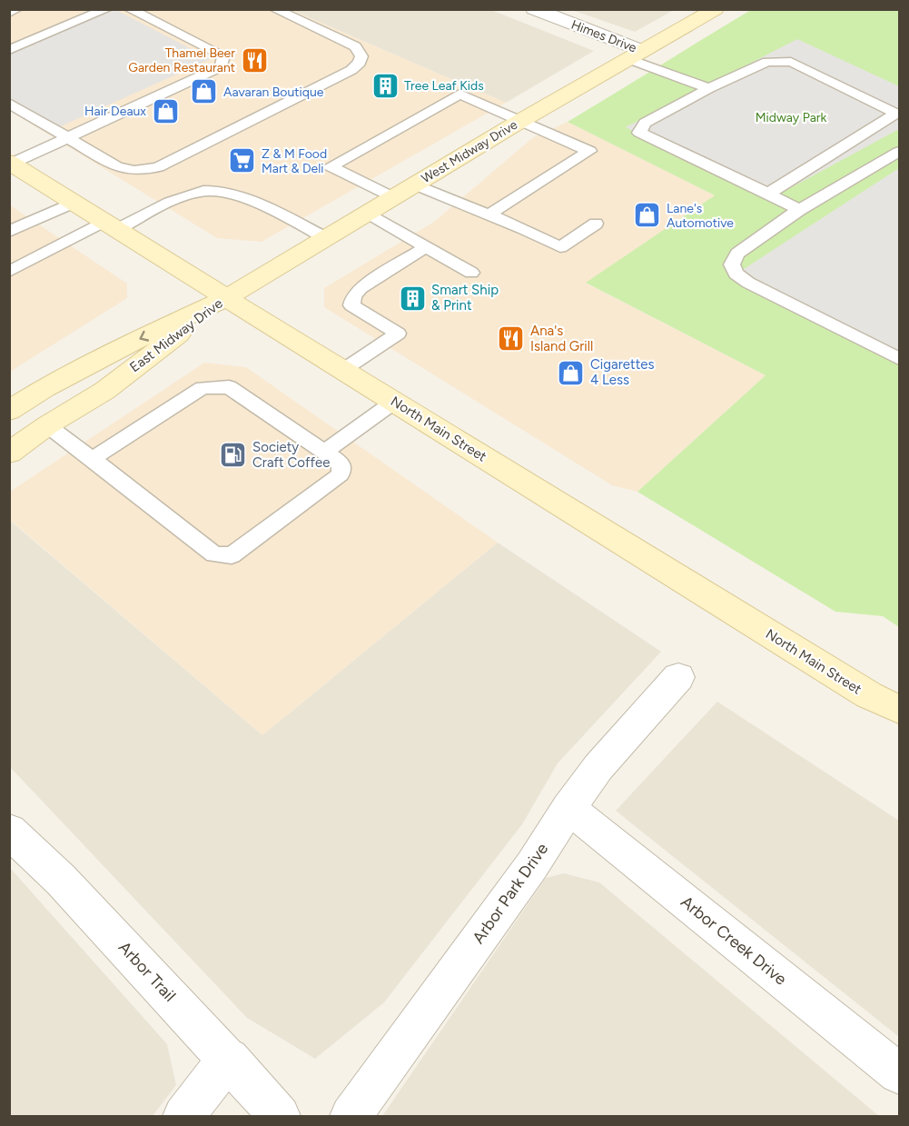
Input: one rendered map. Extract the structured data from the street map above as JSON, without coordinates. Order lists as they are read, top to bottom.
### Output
{
  "streets": {
    "main road": ["West Midway Drive", "East Midway Drive", "North Main Street"],
    "street": [
      "Himes Drive",
      "Arbor Park Drive",
      "Arbor Creek Drive",
      "Arbor Trail"
    ]
  },
  "crossings": [
    ["Himes Drive", "West Midway Drive"],
    ["West Midway Drive", "East Midway Drive"],
    ["West Midway Drive", "North Main Street"],
    ["East Midway Drive", "North Main Street"],
    ["Arbor Park Drive", "Arbor Creek Drive"]
  ],
  "parks": ["Midway Park"],
  "places": {
    "restaurant": ["Thamel Beer Garden Restaurant", "Ana's Island Grill"],
    "building": ["Tree Leaf Kids", "Smart Ship & Print"],
    "shop": [
      "Aavaran Boutique",
      "Hair Deaux",
      "Lane's Automotive",
      "Cigarettes 4 Less"
    ],
    "supermarket": ["Z & M Food Mart & Deli"],
    "fuel station": ["Society Craft Coffee"]
  }
}
